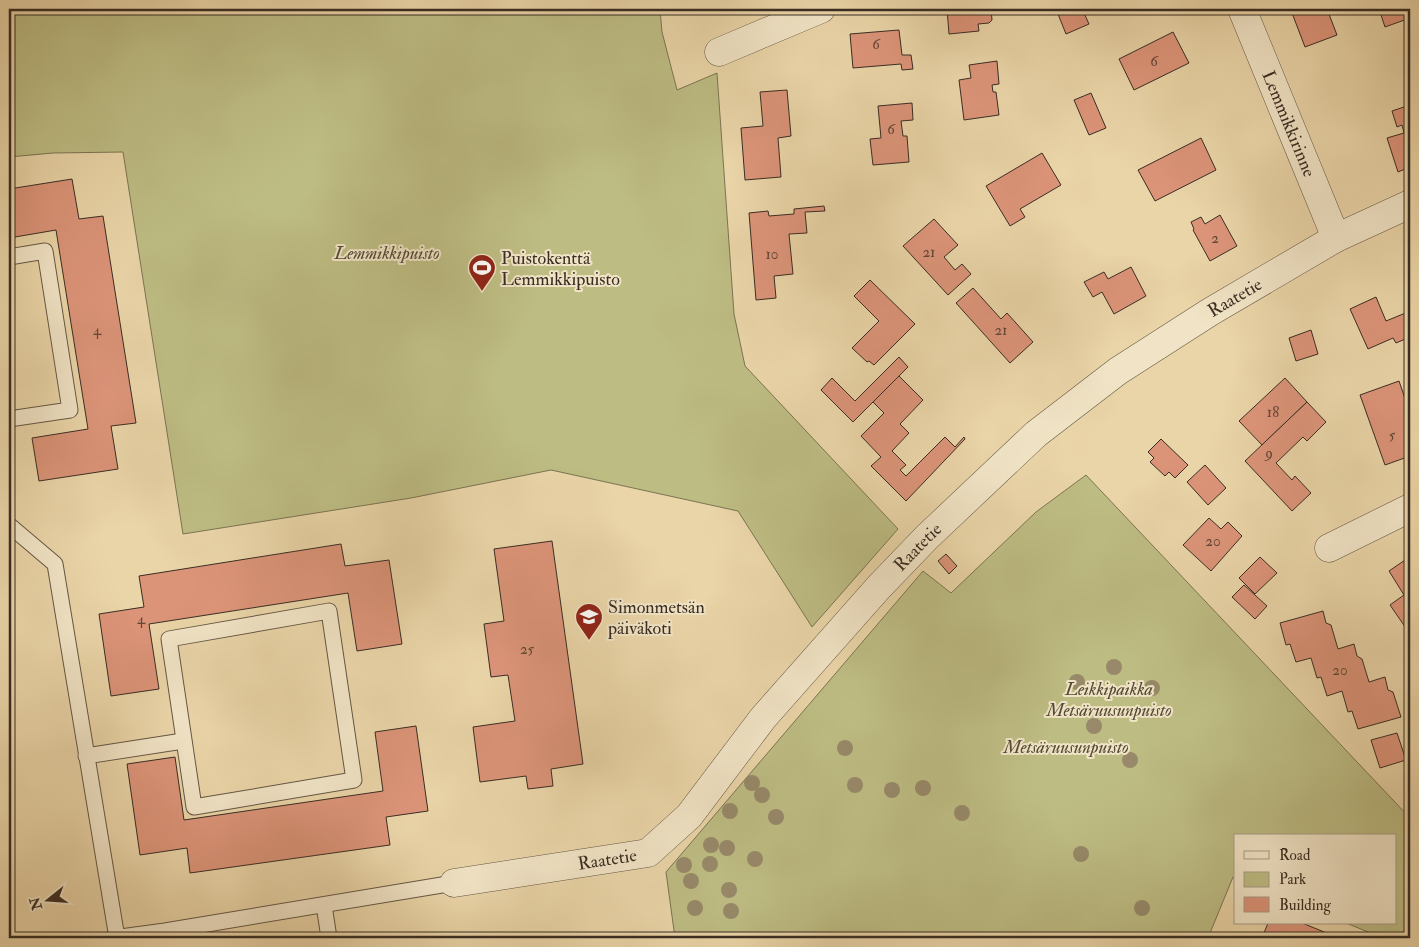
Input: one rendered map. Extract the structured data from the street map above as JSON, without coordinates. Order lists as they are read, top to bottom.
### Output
{
  "streets": {
    "street": ["Lemmikkirinne", "Raatetie"]
  },
  "crossings": [
    ["Lemmikkirinne", "Raatetie"]
  ],
  "parks": ["Lemmikkipuisto", "Leikkipaikka Metsäruusunpuisto", "Metsäruusunpuisto"],
  "places": {
    "sports": ["Puistokenttä Lemmikkipuisto"],
    "school or university": ["Simonmetsän päiväkoti"]
  },
  "house_numbers": [
    "6",
    "6",
    "6",
    "2",
    "21",
    "10",
    "4",
    "21",
    "18",
    "5",
    "9",
    "20",
    "4",
    "25",
    "20"
  ],
  "legend": ["Road", "Park", "Building"],
  "north": "left"
}
